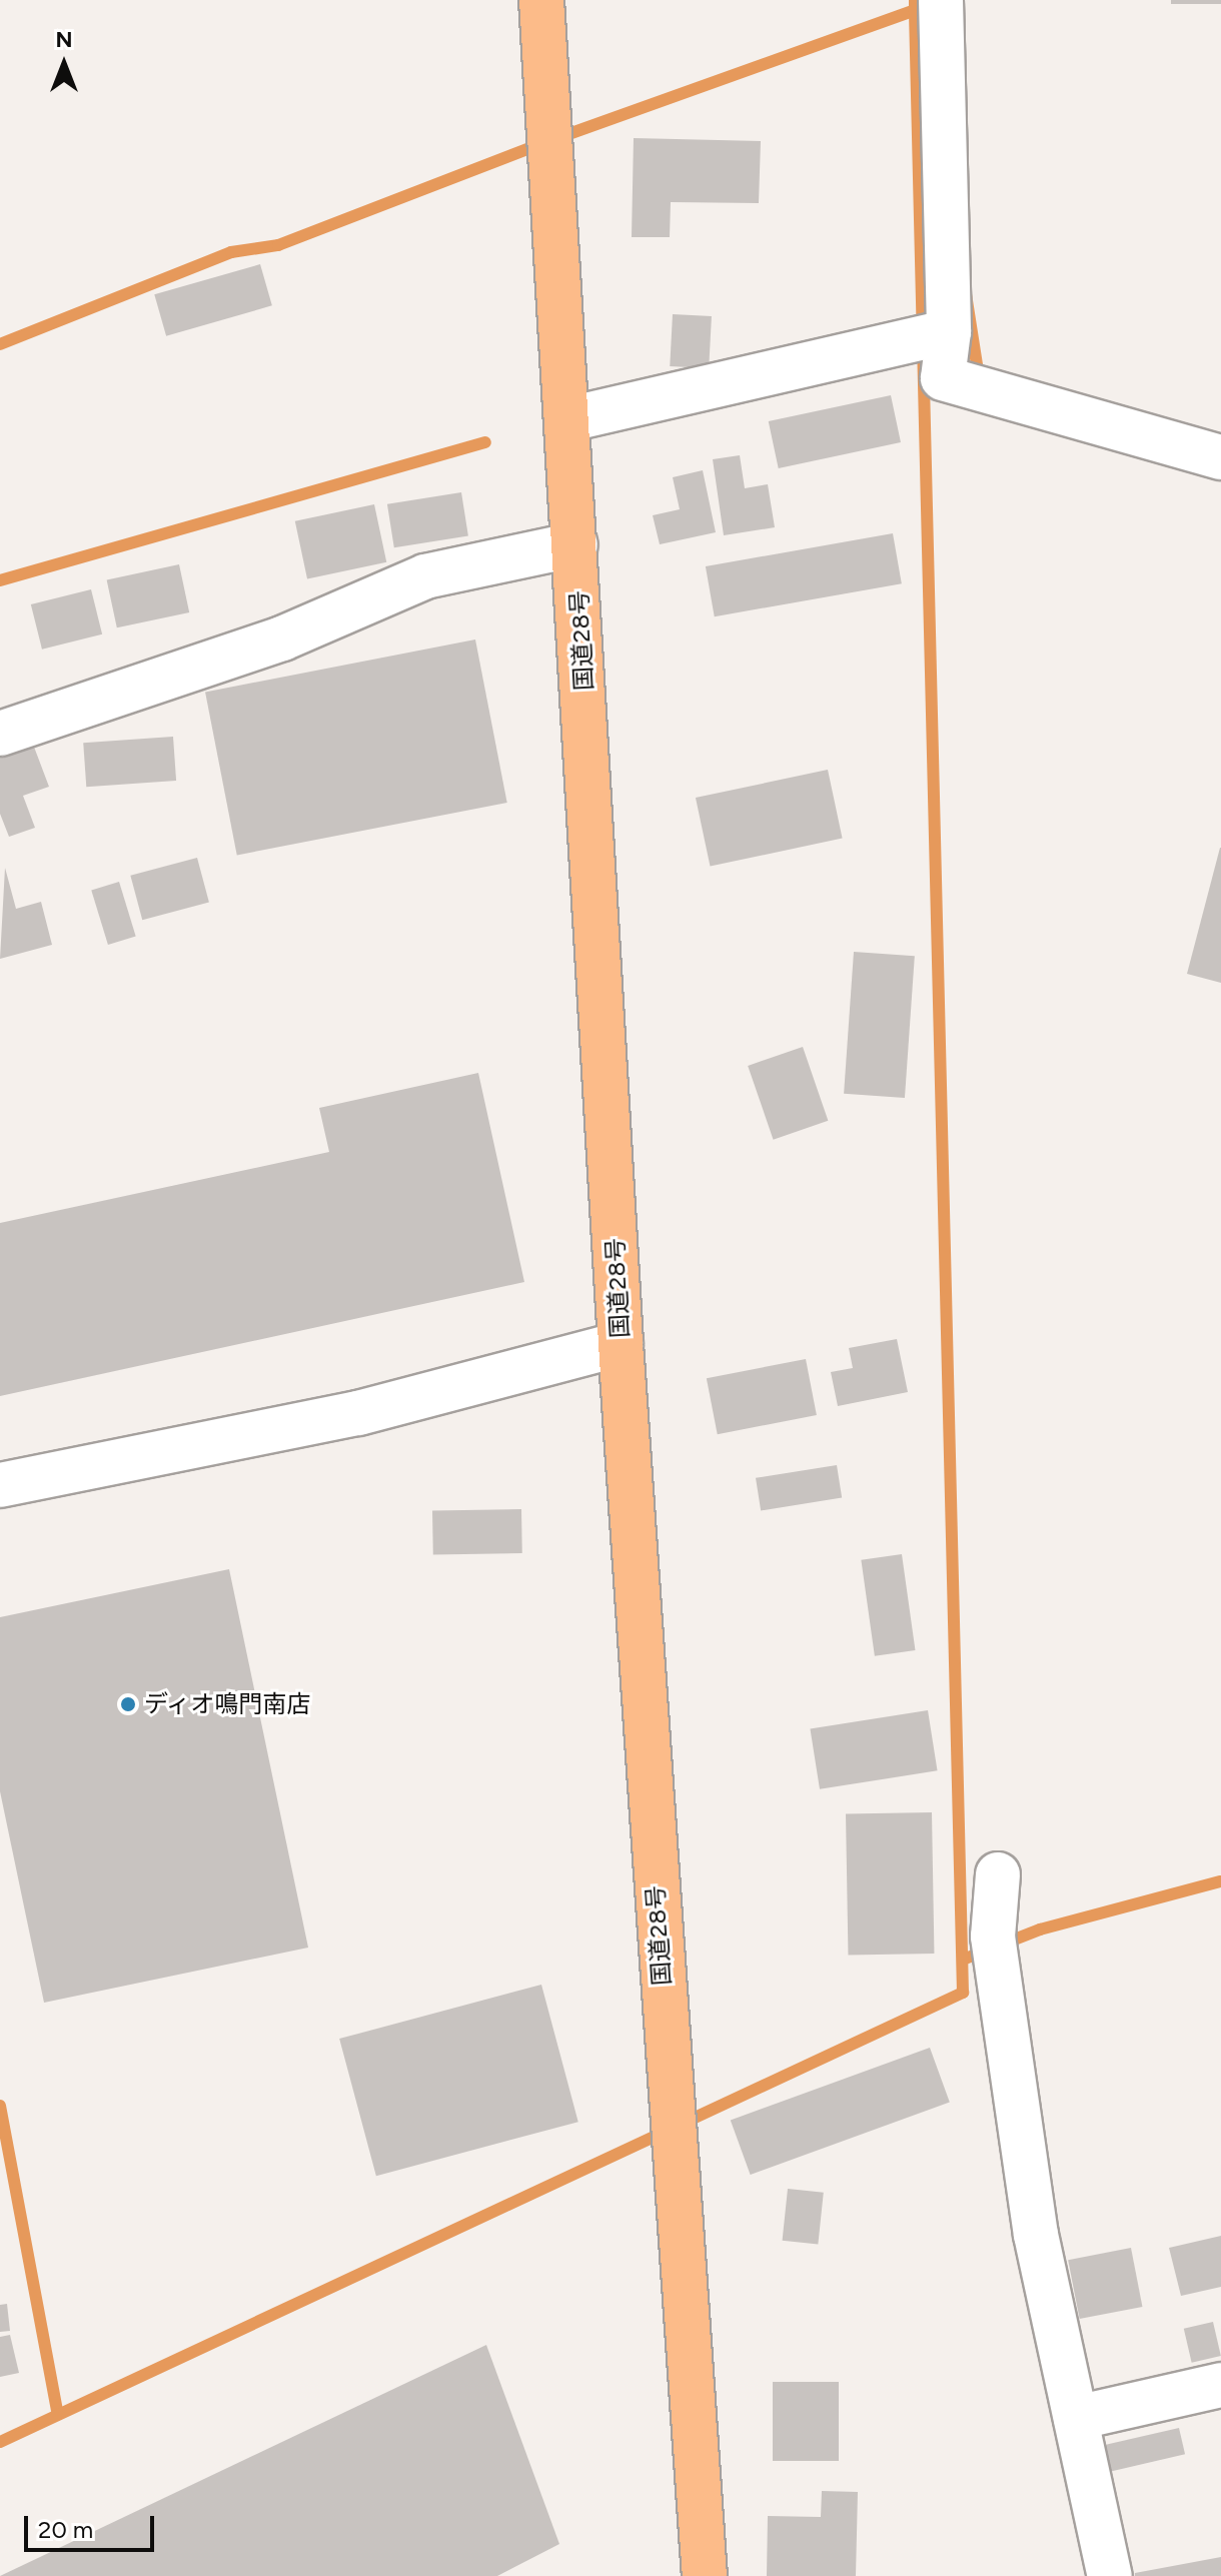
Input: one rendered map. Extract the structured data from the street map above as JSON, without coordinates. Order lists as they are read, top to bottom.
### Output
{
  "streets": {
    "highway": ["国道28号"]
  },
  "places": ["ディオ鳴門南店"],
  "scale_bar": "20 m",
  "north": "top"
}
